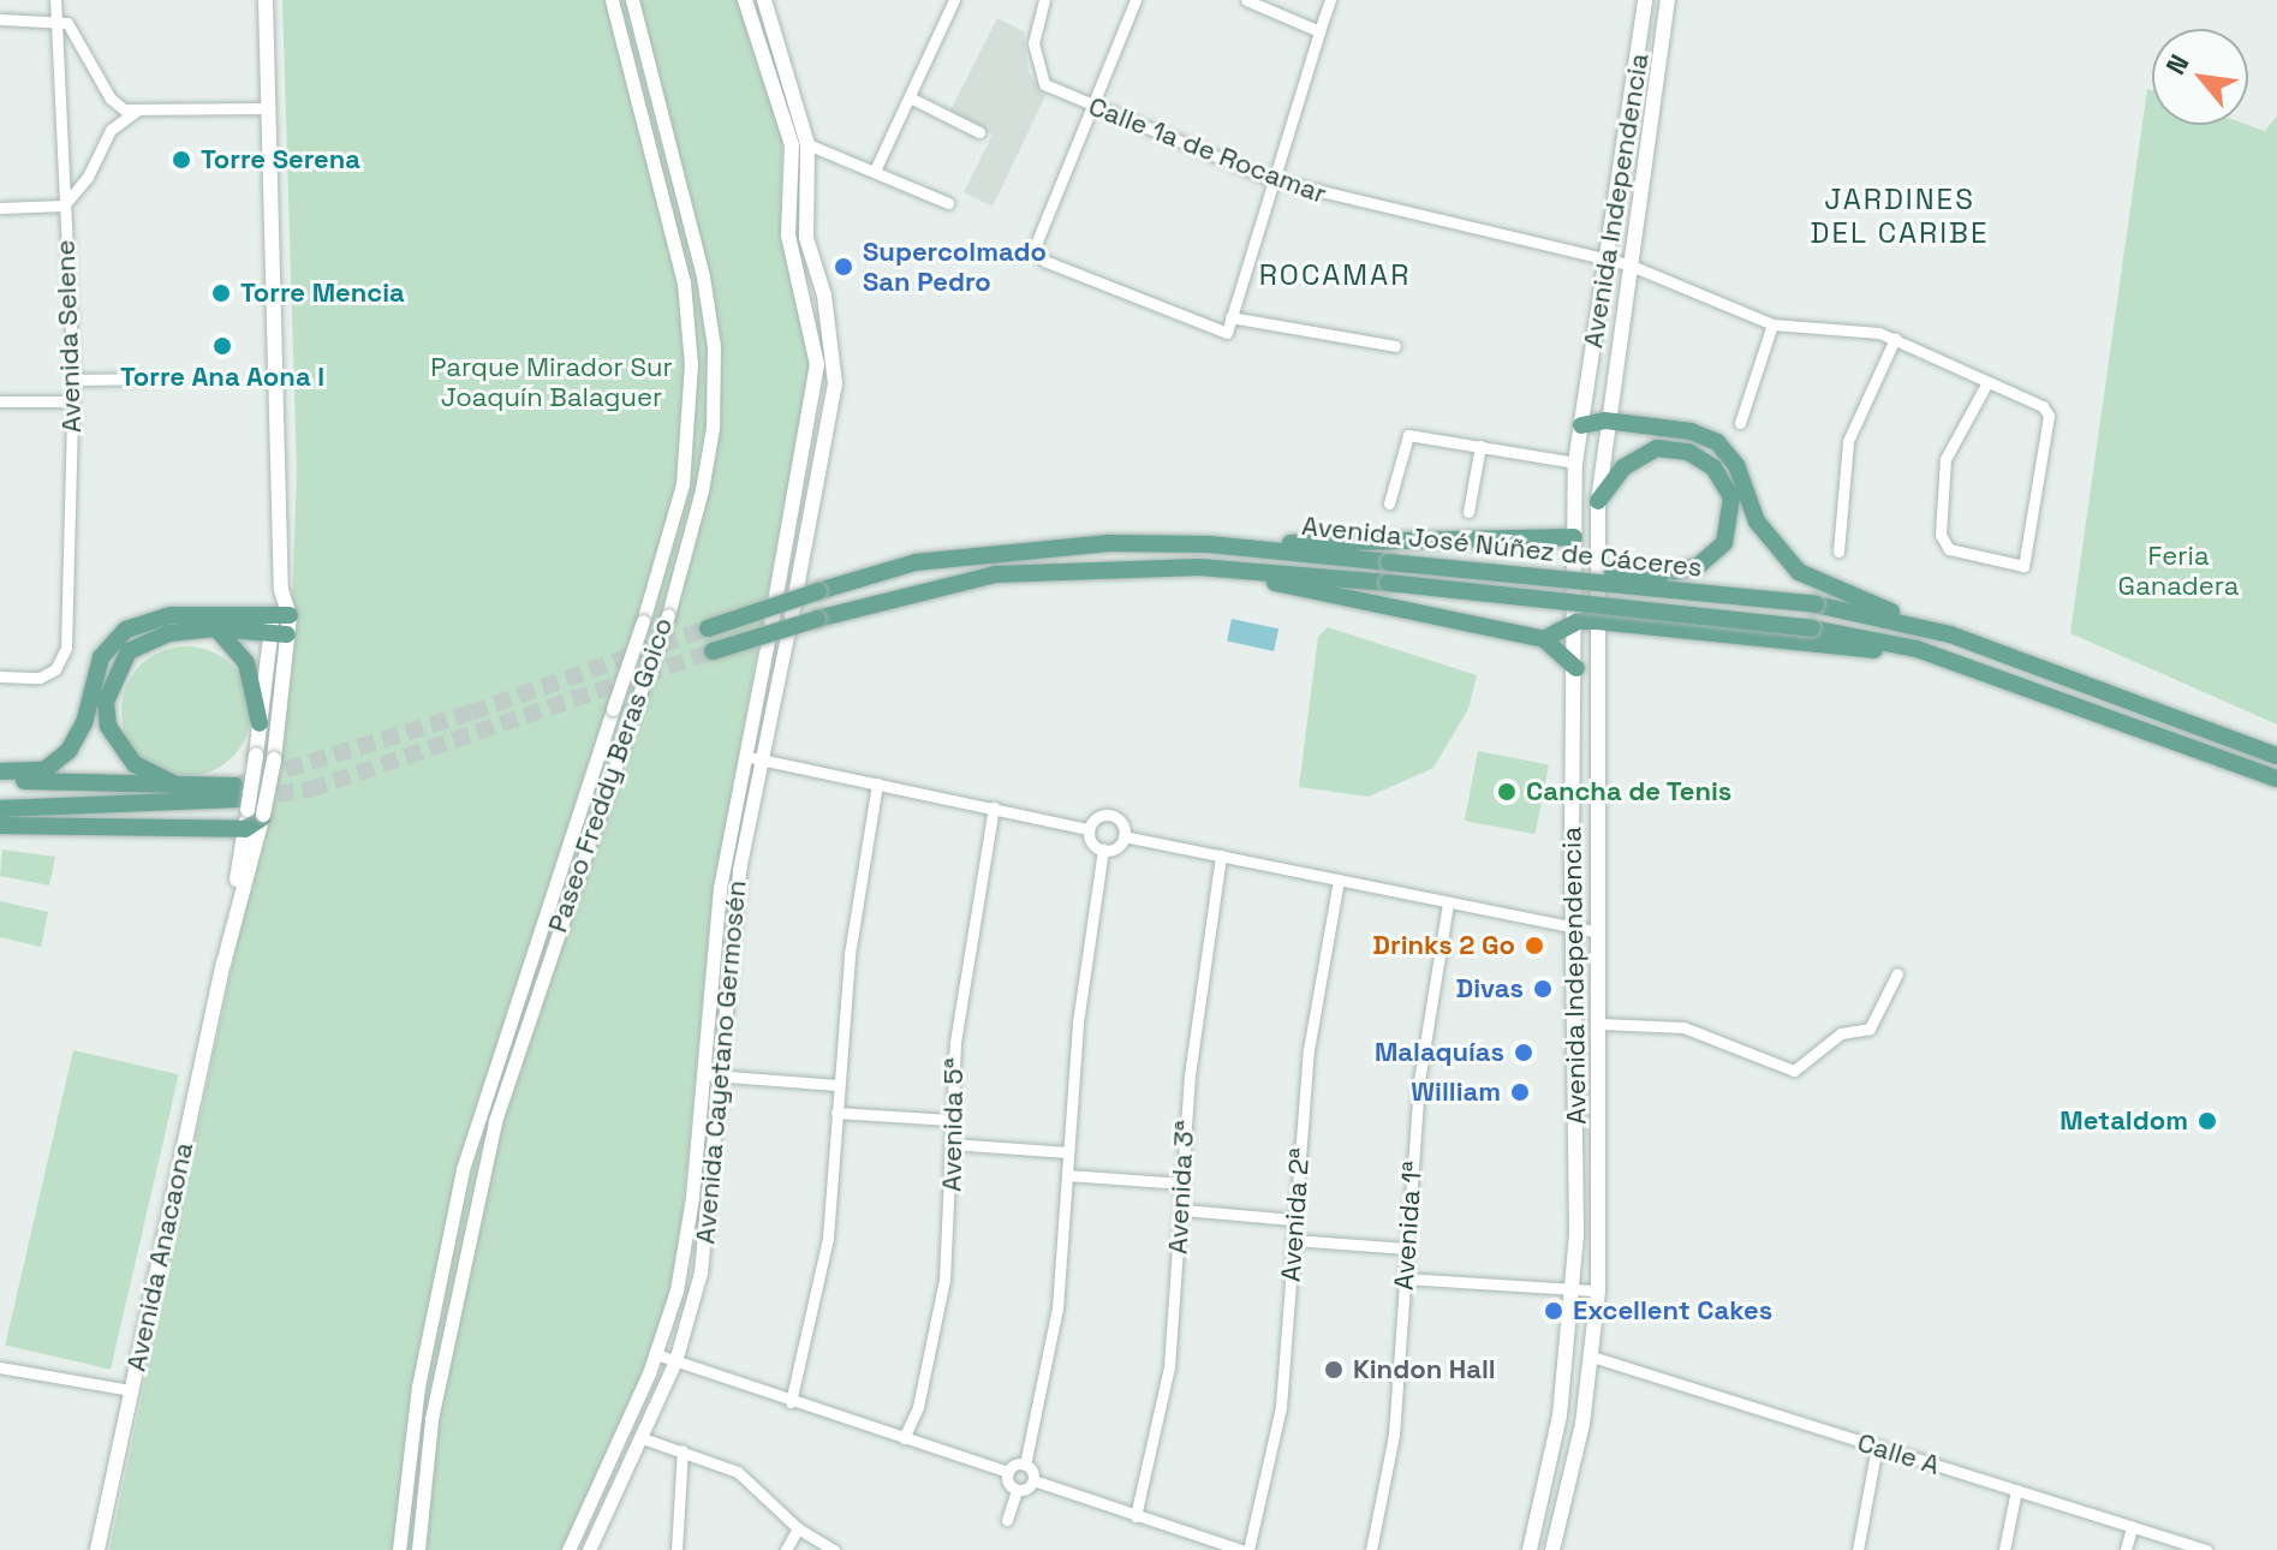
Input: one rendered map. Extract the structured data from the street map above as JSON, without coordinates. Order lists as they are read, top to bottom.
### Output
{
  "streets": {
    "main road": ["Avenida Independencia", "Avenida José Núñez de Cáceres", "Avenida Anacaona"],
    "street": [
      "Calle 1a de Rocamar",
      "Avenida Selene",
      "Paseo Freddy Beras Goico",
      "Avenida Cayetano Germosén",
      "Avenida 5ª",
      "Avenida 3ª",
      "Avenida 2ª",
      "Avenida 1ª",
      "Calle A"
    ]
  },
  "crossings": [
    ["Calle 1a de Rocamar", "Avenida Independencia"],
    ["Avenida Independencia", "Calle A"]
  ],
  "districts": ["JARDINES DEL CARIBE", "ROCAMAR"],
  "parks": ["Parque Mirador Sur Joaquín Balaguer", "Feria Ganadera"],
  "places": [
    "Torre Serena",
    "Supercolmado San Pedro",
    "Torre Mencia",
    "Torre Ana Aona I",
    "Cancha de Tenis",
    "Drinks 2 Go",
    "Divas",
    "Malaquías",
    "William",
    "Metaldom",
    "Excellent Cakes",
    "Kindon Hall"
  ],
  "north": "top left"
}
